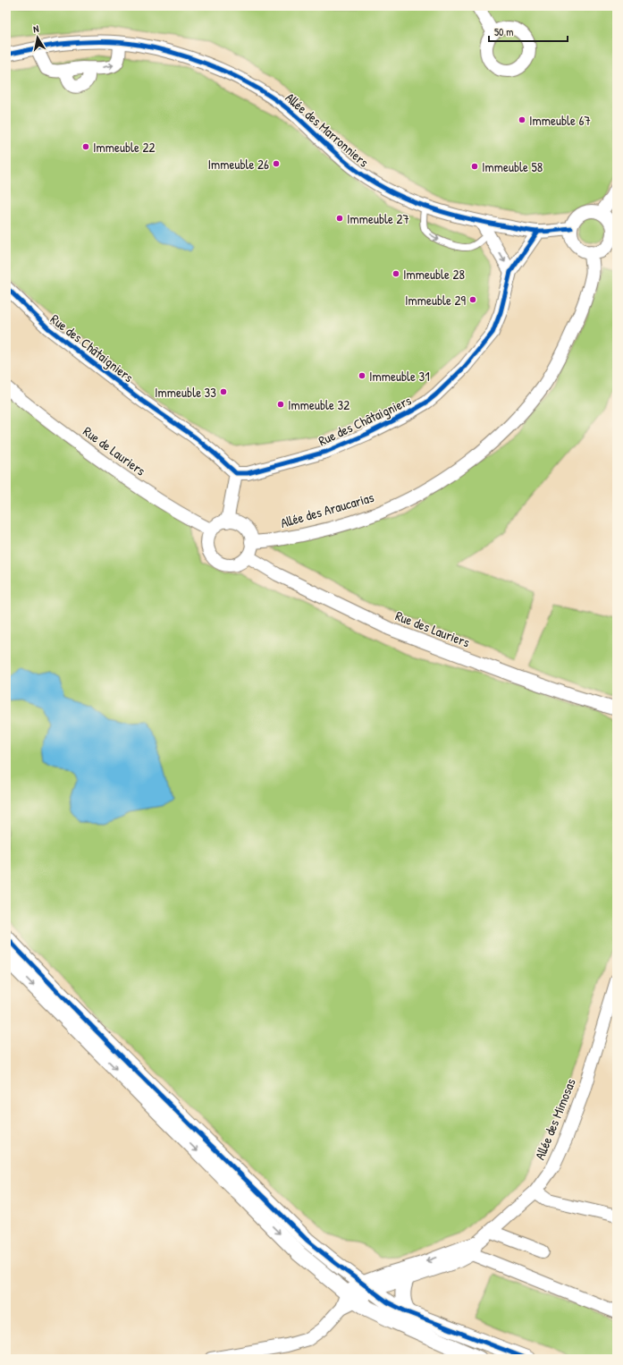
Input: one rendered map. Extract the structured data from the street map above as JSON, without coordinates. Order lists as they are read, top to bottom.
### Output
{
  "streets": {
    "street": [
      "Allée des Marronniers",
      "Rue des Châtaigniers",
      "Rue de Lauriers",
      "Allée des Araucarias",
      "Rue des Lauriers",
      "Allée des Mimosas"
    ]
  },
  "crossings": [
    ["Allée des Marronniers", "Allée des Araucarias"],
    ["Rue de Lauriers", "Allée des Araucarias"],
    ["Rue de Lauriers", "Rue des Lauriers"],
    ["Allée des Araucarias", "Rue des Lauriers"]
  ],
  "places": [
    "Immeuble 67",
    "Immeuble 22",
    "Immeuble 26",
    "Immeuble 58",
    "Immeuble 27",
    "Immeuble 28",
    "Immeuble 29",
    "Immeuble 31",
    "Immeuble 33",
    "Immeuble 32"
  ],
  "scale_bar": "50 m",
  "north": "top"
}
